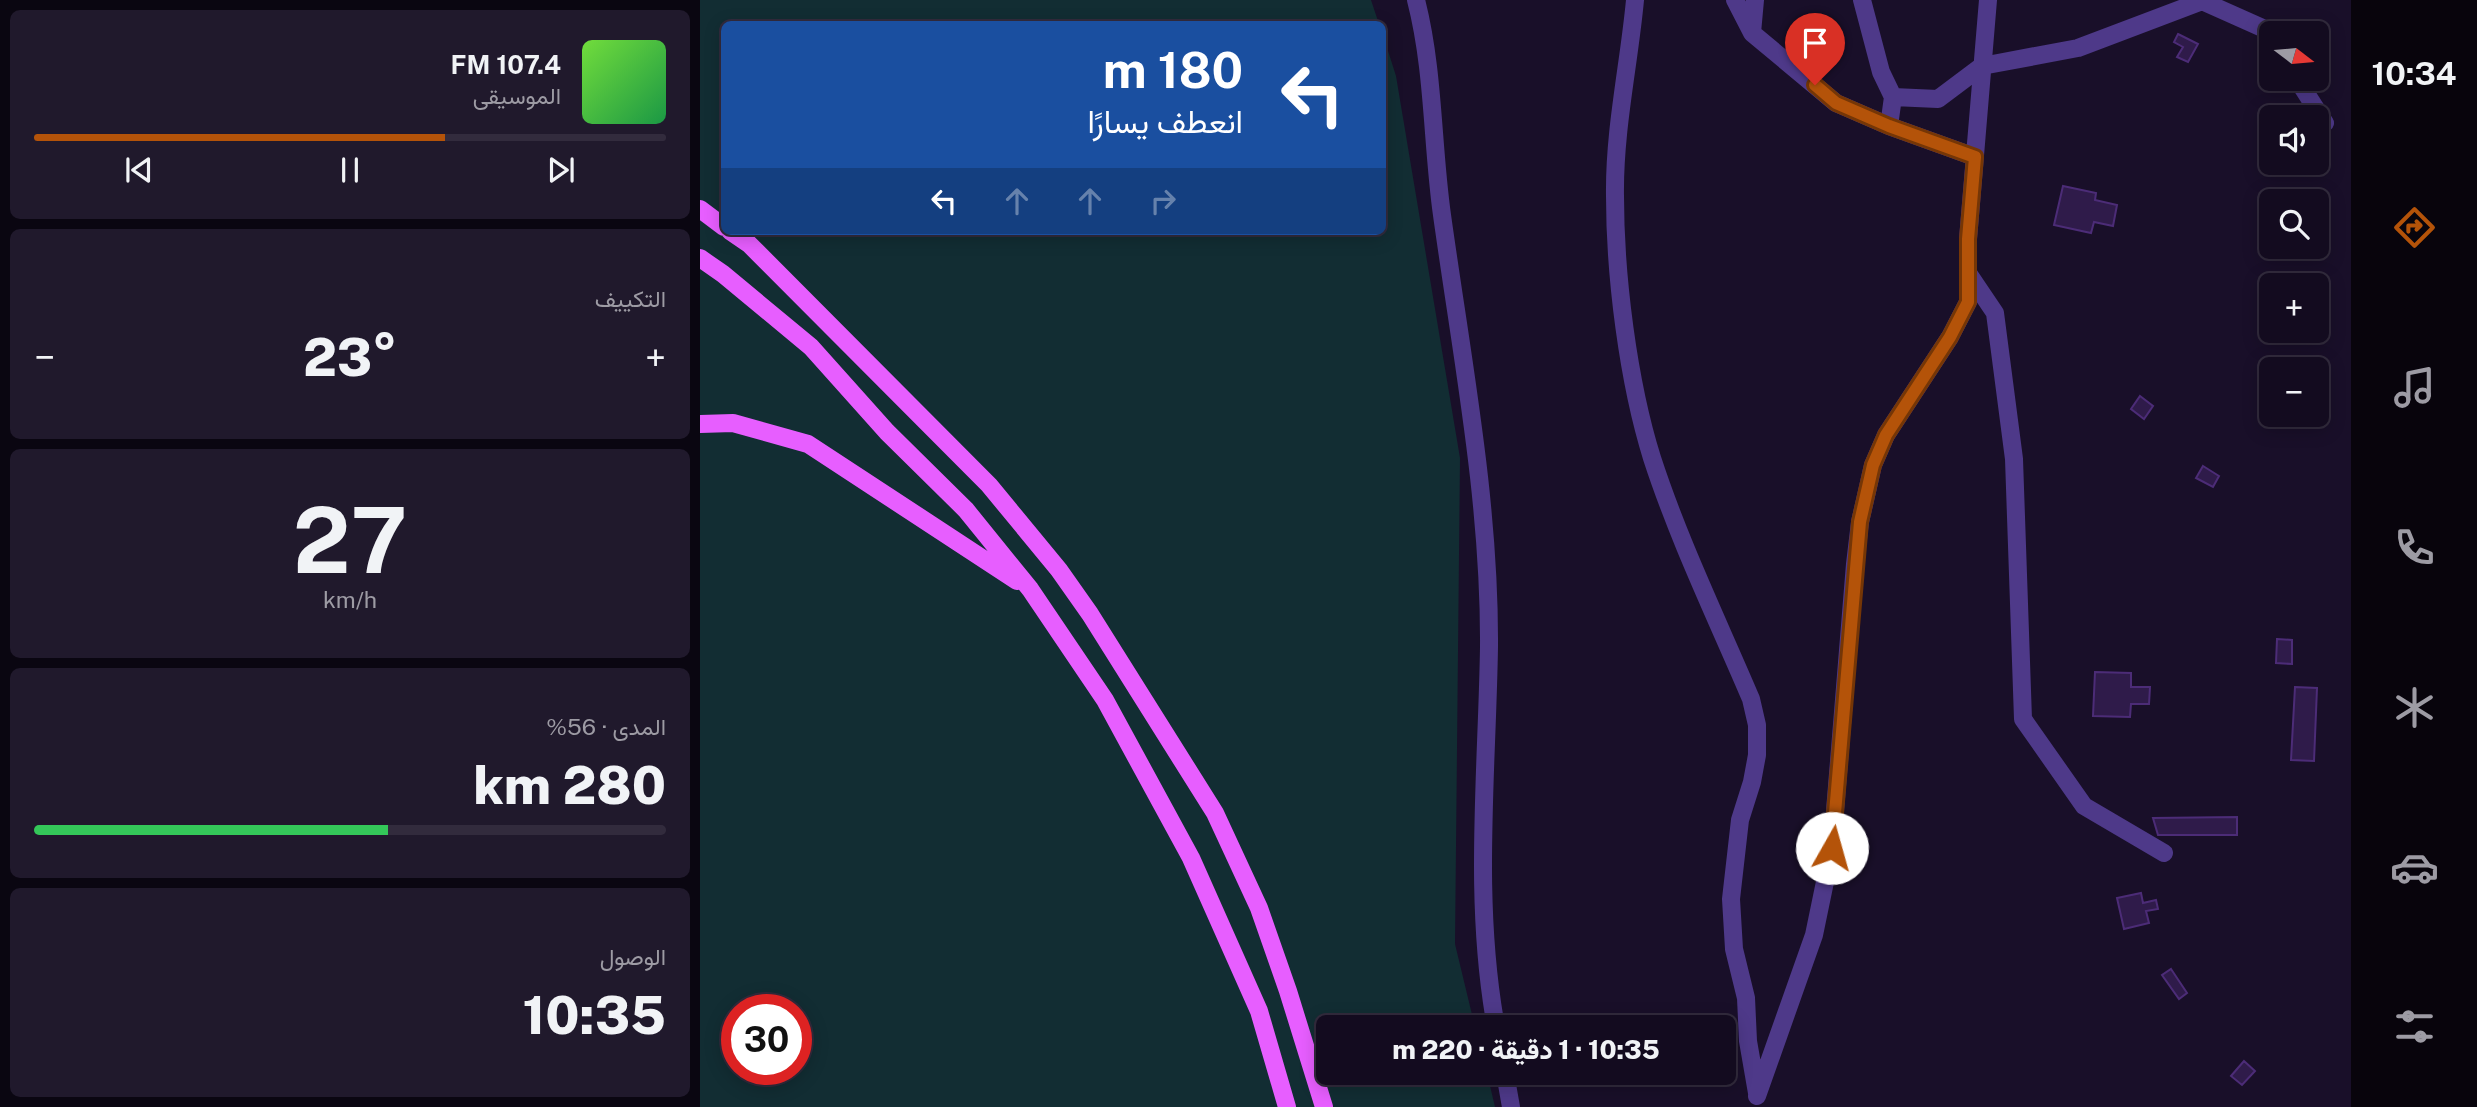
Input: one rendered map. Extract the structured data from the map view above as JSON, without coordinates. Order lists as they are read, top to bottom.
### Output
{
  "north": "right",
  "page": {
    "tabs": "10:34",
    "map_buttons": ["+", "−"],
    "turn": ["180 m", "انعطف يسارًا"],
    "song": ["107.4 FM", "الموسيقى"],
    "tile": [
      "التكييف",
      ["27", "km/h"],
      ["المدى · 56%", "280 km"],
      ["الوصول", "10:35"]
    ],
    "heat": ["−", "23°", "+"],
    "limit": "30",
    "trip": "10:35 · 1 دقيقة · 220 m"
  }
}
